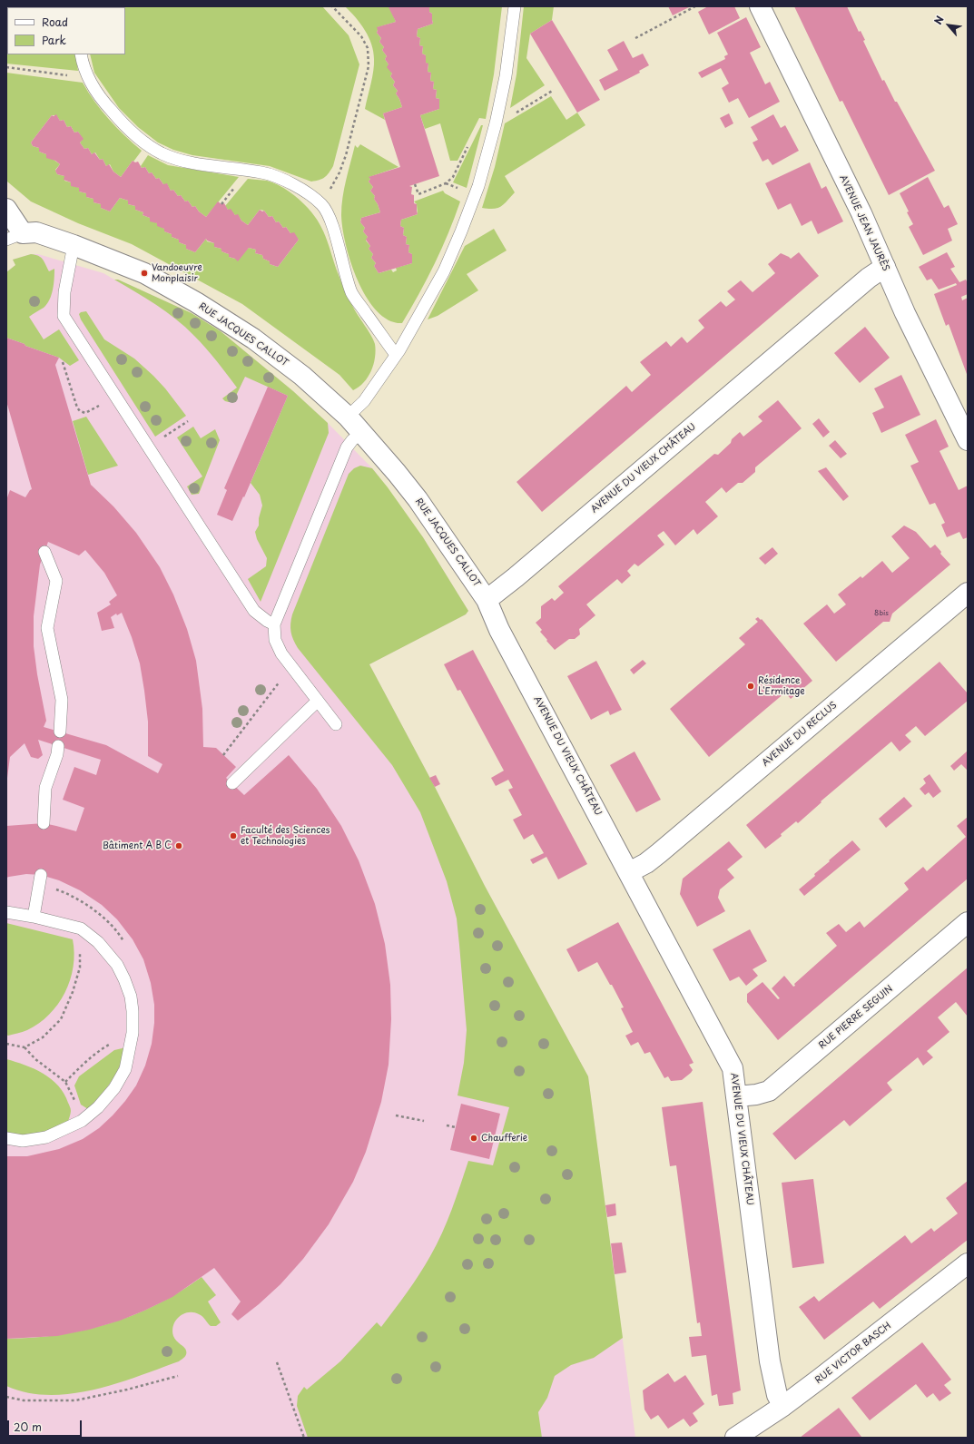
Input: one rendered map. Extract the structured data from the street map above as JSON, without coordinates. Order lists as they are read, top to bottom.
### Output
{
  "streets": {
    "street": [
      "AVENUE JEAN JAURÈS",
      "RUE JACQUES CALLOT",
      "AVENUE DU VIEUX CHÂTEAU",
      "AVENUE DU RECLUS",
      "RUE PIERRE SEGUIN",
      "RUE VICTOR BASCH"
    ]
  },
  "crossings": [
    ["AVENUE JEAN JAURÈS", "AVENUE DU VIEUX CHÂTEAU"],
    ["RUE JACQUES CALLOT", "AVENUE DU VIEUX CHÂTEAU"],
    ["AVENUE DU VIEUX CHÂTEAU", "AVENUE DU RECLUS"],
    ["AVENUE DU VIEUX CHÂTEAU", "RUE PIERRE SEGUIN"],
    ["AVENUE DU VIEUX CHÂTEAU", "RUE VICTOR BASCH"]
  ],
  "places": [
    "Vandoeuvre Monplaisir",
    "Résidence L'Ermitage",
    "Faculté des Sciences et Technologies",
    "Bâtiment A B C",
    "Chaufferie"
  ],
  "house_numbers": ["8bis"],
  "legend": ["Road", "Park"],
  "scale_bar": "20 m",
  "north": "top left"
}
